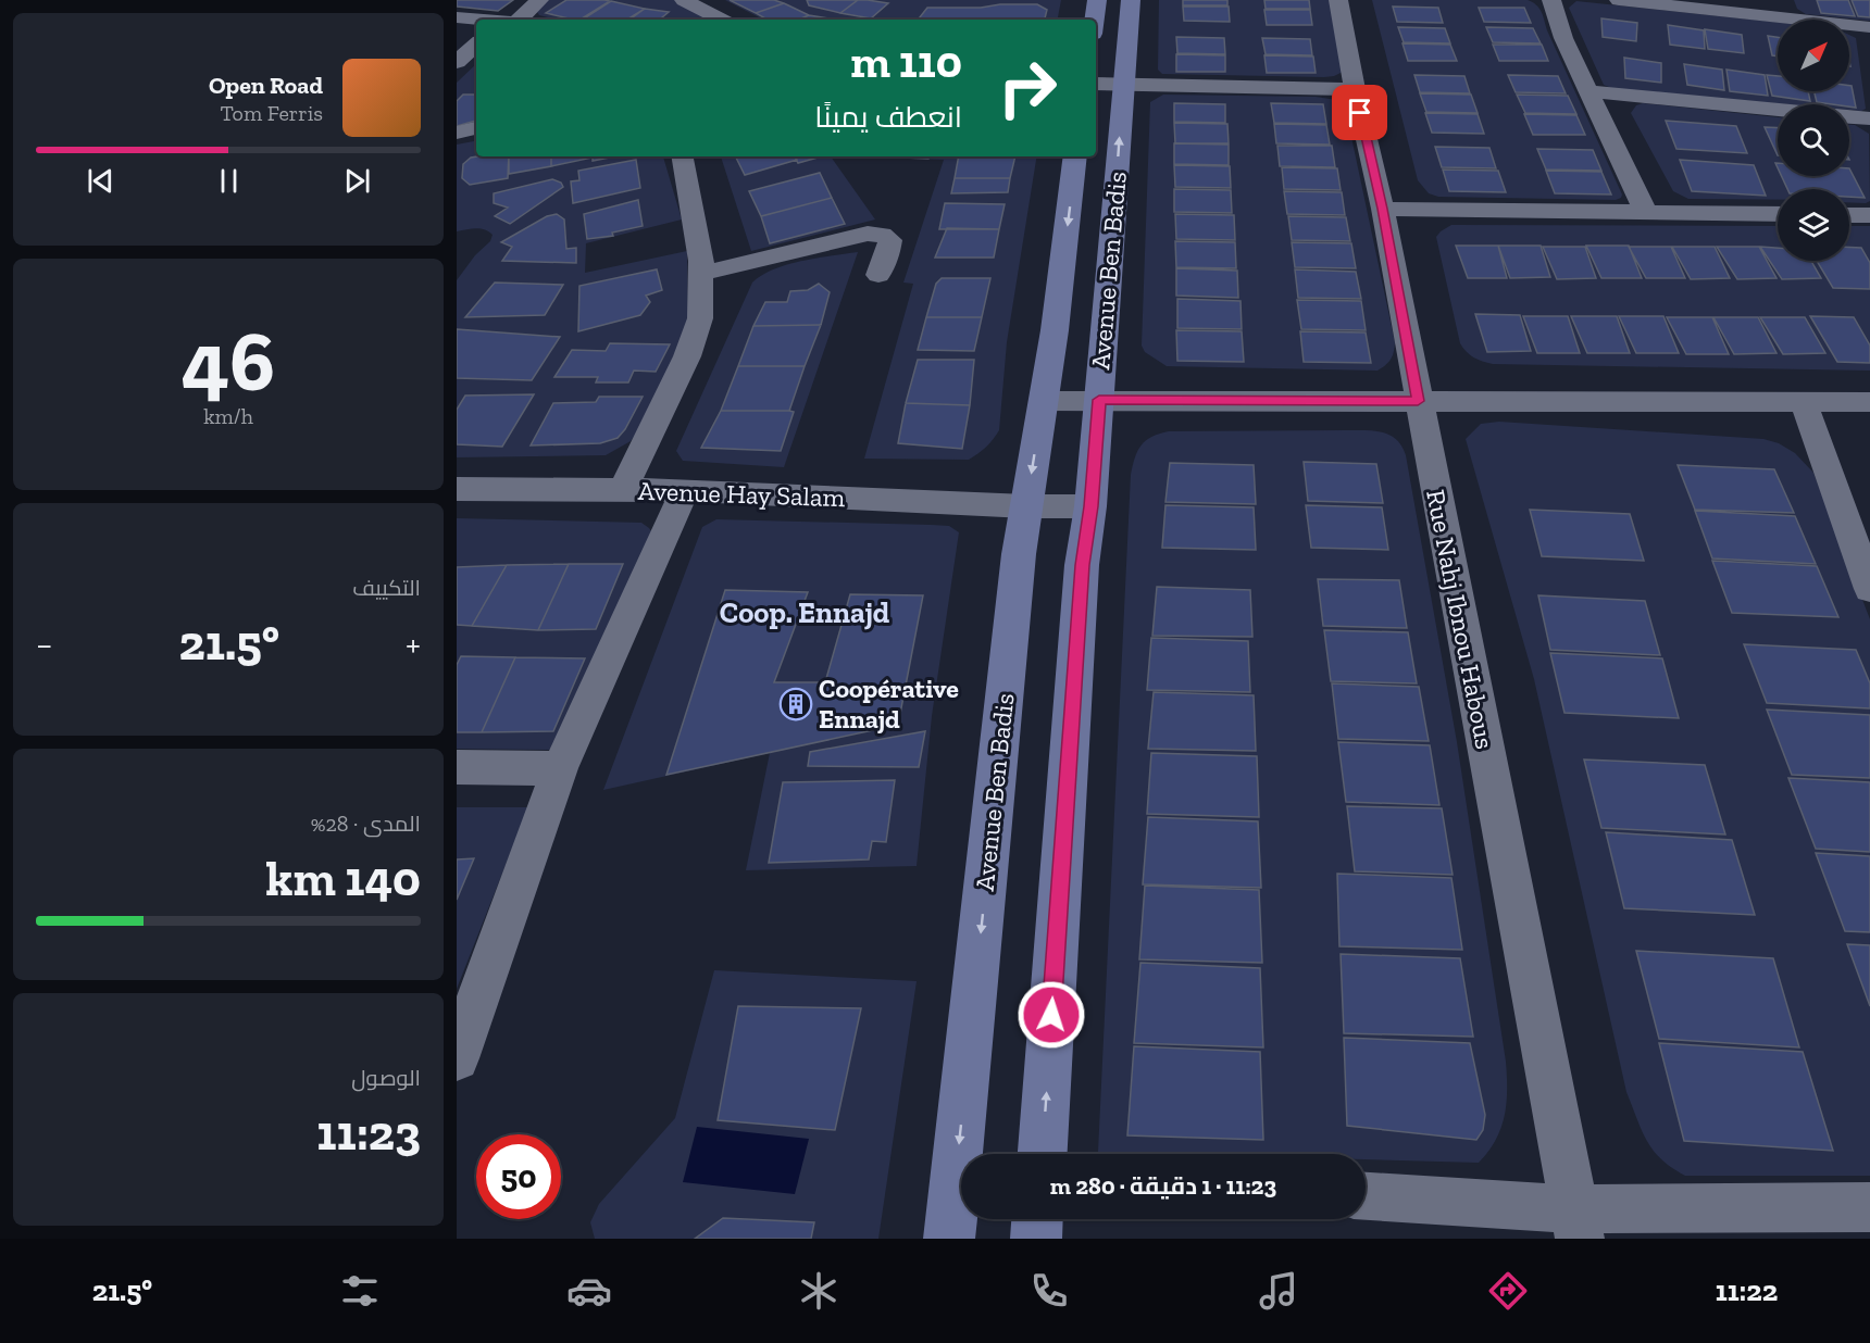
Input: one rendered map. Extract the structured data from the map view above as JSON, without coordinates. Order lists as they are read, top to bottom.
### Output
{
  "streets": {
    "main road": ["Avenue Ben Badis"],
    "street": ["Avenue Hay Salam", "Rue Nahj Ibnou Habous"]
  },
  "crossings": [
    ["Avenue Ben Badis", "Avenue Hay Salam"]
  ],
  "districts": ["Coop. Ennajd"],
  "places": {
    "building": ["Coopérative Ennajd"]
  },
  "north": "top right",
  "page": {
    "turn": ["110 m", "انعطف يمينًا"],
    "song": ["Open Road", "Tom Ferris"],
    "tile": [
      ["46", "km/h"],
      "التكييف",
      ["المدى · 28%", "140 km"],
      ["الوصول", "11:23"]
    ],
    "heat": ["−", "21.5°", "+"],
    "limit": "50",
    "trip": "11:23 · 1 دقيقة · 280 m",
    "tabs": ["11:22", "21.5°"]
  }
}
